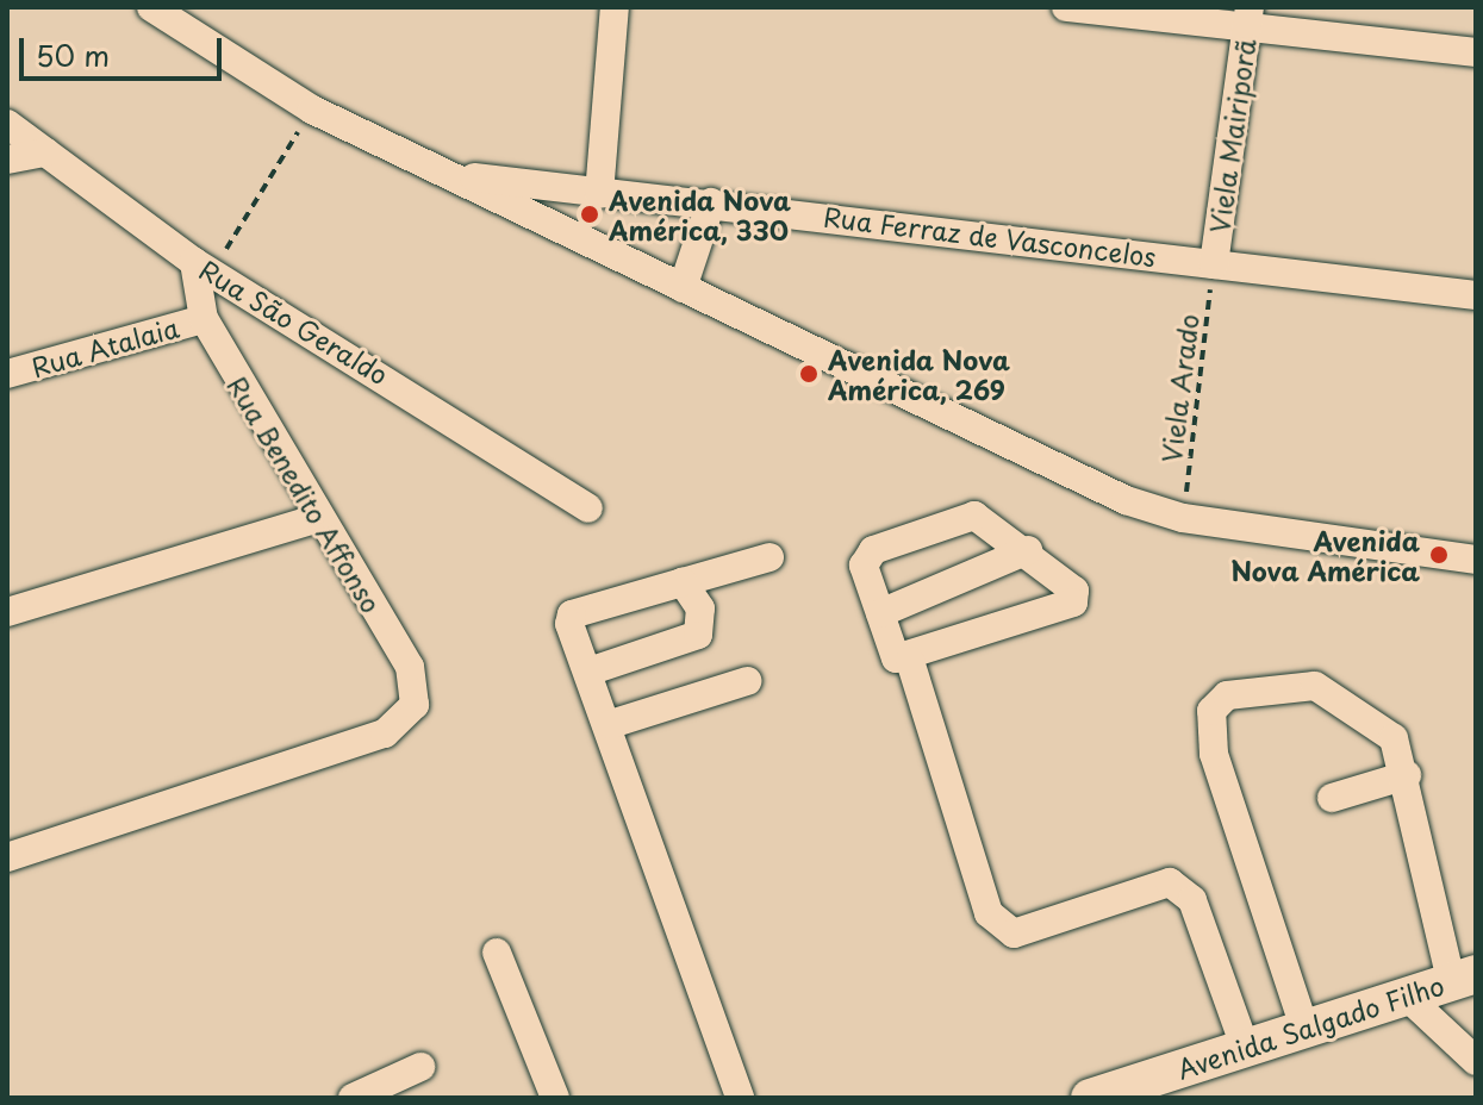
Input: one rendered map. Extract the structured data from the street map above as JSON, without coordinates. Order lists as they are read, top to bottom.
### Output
{
  "streets": {
    "main road": ["Avenida Salgado Filho"],
    "street": [
      "Viela Mairiporã",
      "Rua Ferraz de Vasconcelos",
      "Rua São Geraldo",
      "Rua Atalaia",
      "Rua Benedito Affonso"
    ],
    "path": ["Viela Arado"]
  },
  "crossings": [
    ["Viela Mairiporã", "Rua Ferraz de Vasconcelos"],
    ["Viela Mairiporã", "Viela Arado"],
    ["Rua Ferraz de Vasconcelos", "Viela Arado"],
    ["Rua São Geraldo", "Rua Benedito Affonso"],
    ["Rua Atalaia", "Rua Benedito Affonso"]
  ],
  "places": ["Avenida Nova América, 330", "Avenida Nova América, 269", "Avenida Nova América"],
  "scale_bar": "50 m"
}
